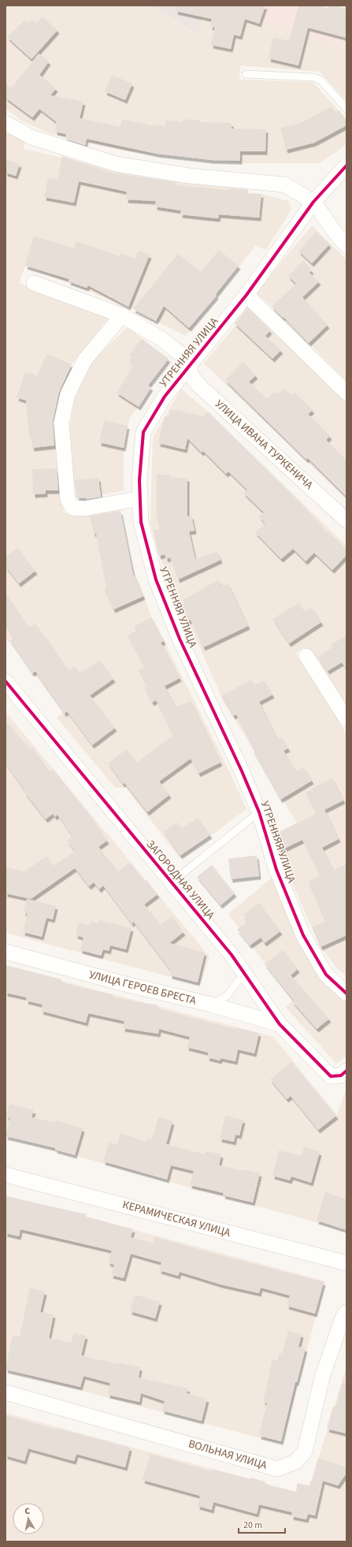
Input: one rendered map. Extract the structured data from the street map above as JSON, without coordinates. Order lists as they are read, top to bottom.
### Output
{
  "streets": {
    "street": [
      "УТРЕННЯЯ УЛИЦА",
      "УЛИЦА ИВАНА ТУРКЕНИЧА",
      "ЗАГОРОДНАЯ УЛИЦА",
      "УЛИЦА ГЕРОЕВ БРЕСТА",
      "КЕРАМИЧЕСКАЯ УЛИЦА",
      "ВОЛЬНАЯ УЛИЦА"
    ]
  },
  "crossings": [
    ["УТРЕННЯЯ УЛИЦА", "УЛИЦА ИВАНА ТУРКЕНИЧА"],
    ["ЗАГОРОДНАЯ УЛИЦА", "УЛИЦА ГЕРОЕВ БРЕСТА"]
  ],
  "scale_bar": "20 m",
  "north": "top"
}
